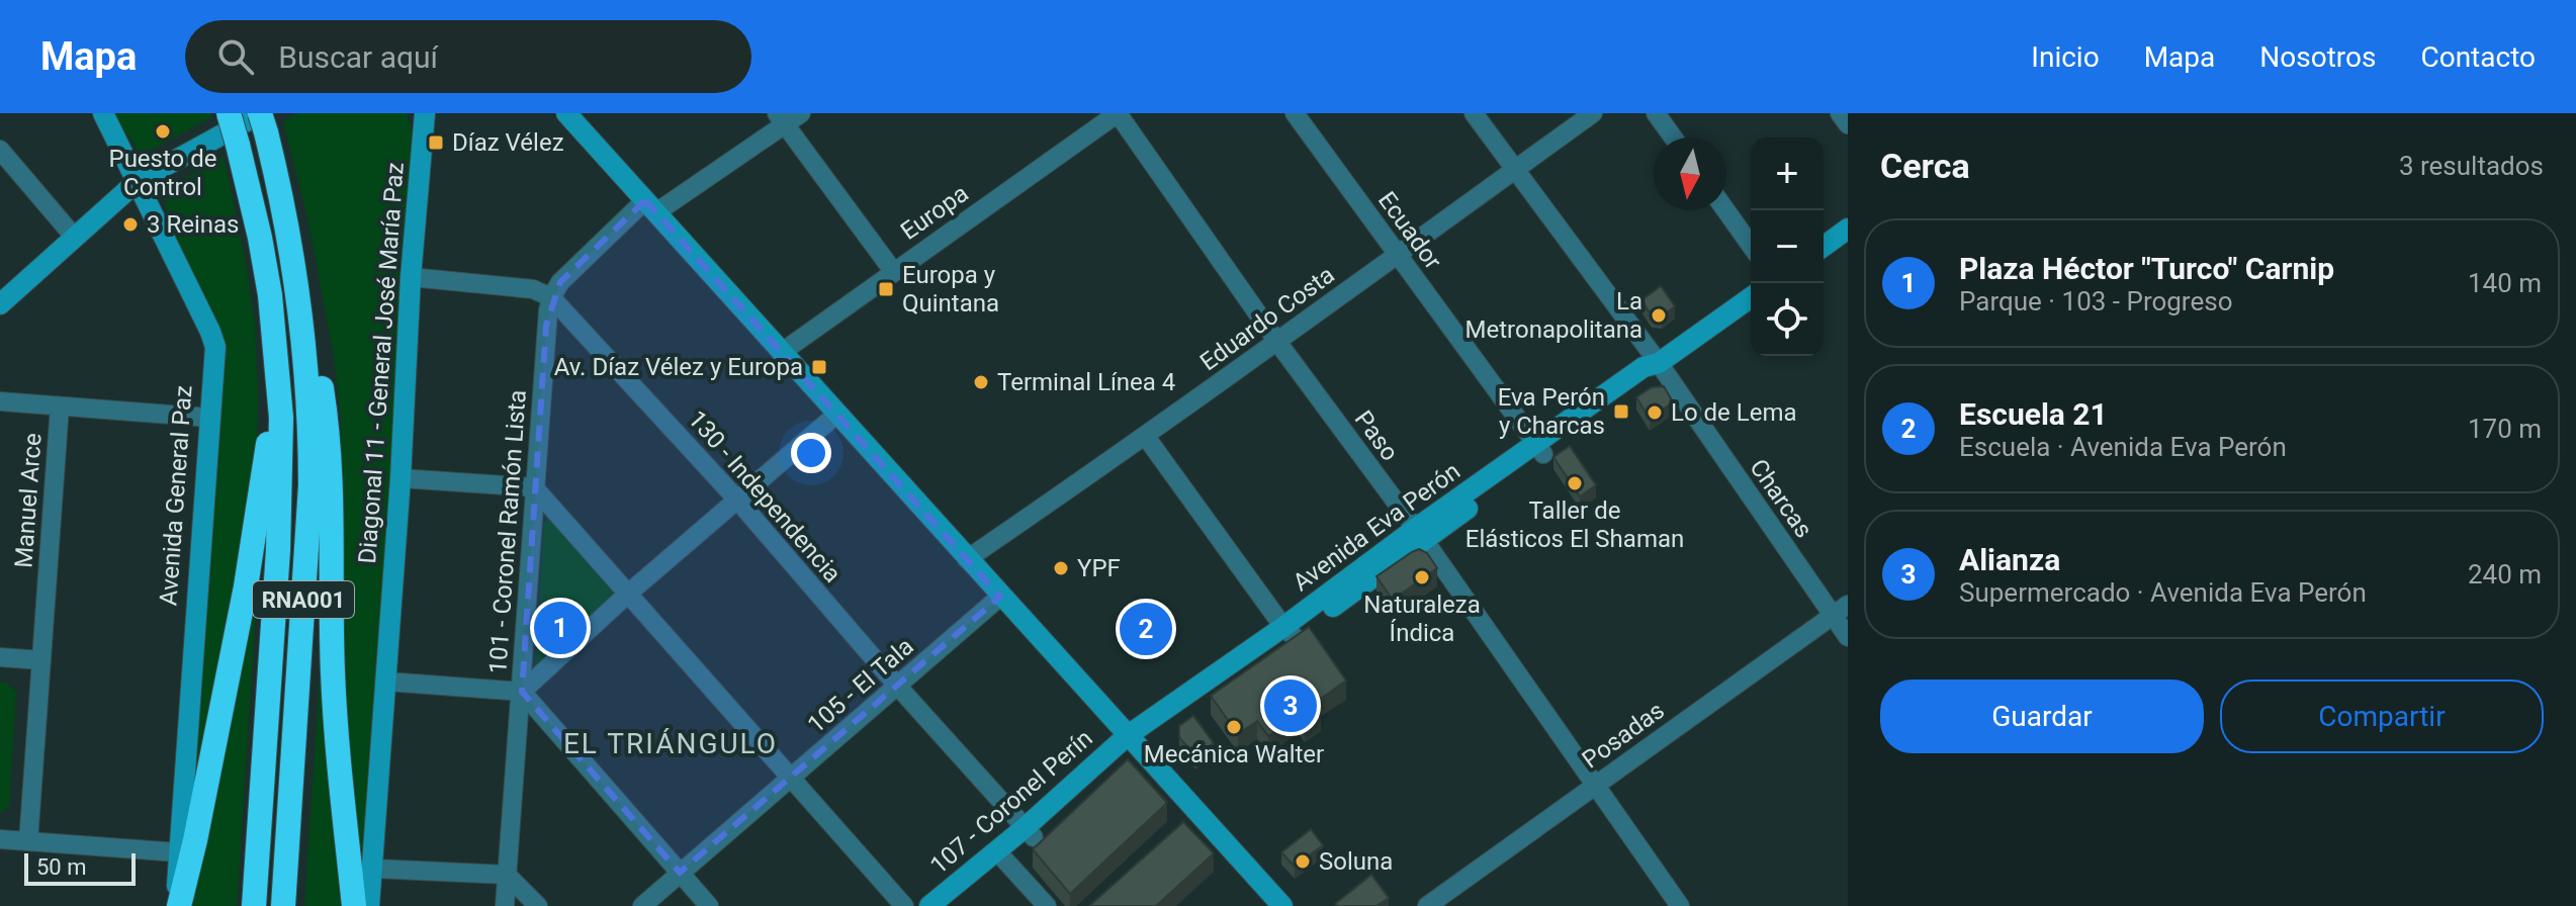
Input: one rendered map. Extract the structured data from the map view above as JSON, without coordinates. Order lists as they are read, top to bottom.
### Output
{
  "streets": {
    "highway": ["RNA001"],
    "street": [
      "Europa",
      "Ecuador",
      "Eduardo Costa",
      "Diagonal 11 - General José María Paz",
      "Paso",
      "Avenida General Paz",
      "130 - Independencia",
      "Charcas",
      "Manuel Arce",
      "Avenida Eva Perón",
      "101 - Coronel Ramón Lista",
      "105 - El Tala",
      "Posadas",
      "107 - Coronel Perín"
    ]
  },
  "crossings": [
    ["Europa", "Paso"],
    ["Ecuador", "Eduardo Costa"],
    ["Ecuador", "Avenida Eva Perón"],
    ["Eduardo Costa", "Paso"],
    ["Eduardo Costa", "Charcas"],
    ["Paso", "Avenida Eva Perón"],
    ["Paso", "Posadas"],
    ["130 - Independencia", "101 - Coronel Ramón Lista"],
    ["130 - Independencia", "105 - El Tala"],
    ["130 - Independencia", "107 - Coronel Perín"],
    ["Charcas", "Avenida Eva Perón"],
    ["Charcas", "Posadas"],
    ["Avenida Eva Perón", "107 - Coronel Perín"]
  ],
  "districts": ["EL TRIÁNGULO"],
  "places": {
    "other": [
      "Puesto de Control",
      "3 Reinas",
      "La Metronapolitana",
      "Terminal Línea 4",
      "Lo de Lema",
      "Taller de Elásticos El Shaman",
      "YPF",
      "Naturaleza Índica",
      "Mecánica Walter",
      "Soluna"
    ],
    "transit": [
      "Díaz Vélez",
      "Europa y Quintana",
      "Av. Díaz Vélez y Europa",
      "Eva Perón y Charcas"
    ]
  },
  "scale_bar": "50 m",
  "north": "bottom",
  "page": {
    "header": "Mapa",
    "search": "Buscar aquí",
    "nav": [
      "Inicio",
      "Mapa",
      "Nosotros",
      "Contacto"
    ],
    "heading": ["Cerca", "3 resultados"],
    "map_buttons": ["+", "−"],
    "list": [
      {
        "mark": "1",
        "name": "Plaza Héctor \"Turco\" Carnip",
        "note": "Parque · 103 - Progreso",
        "value": "140 m"
      },
      {
        "mark": "2",
        "name": "Escuela 21",
        "note": "Escuela · Avenida Eva Perón",
        "value": "170 m"
      },
      {
        "mark": "3",
        "name": "Alianza",
        "note": "Supermercado · Avenida Eva Perón",
        "value": "240 m"
      }
    ],
    "pins": ["1", "2", "3"],
    "buttons": ["Guardar", "Compartir"],
    "scale": "50 m"
  }
}
